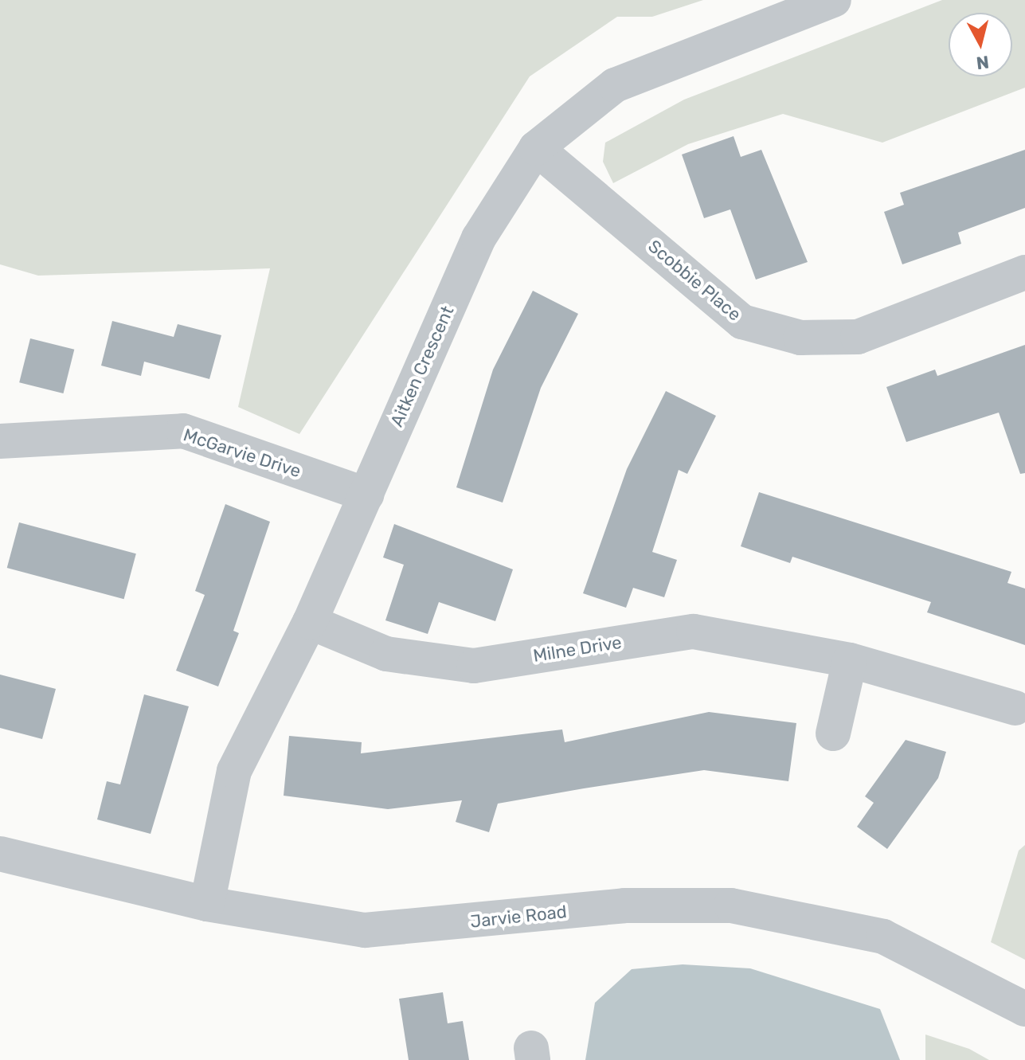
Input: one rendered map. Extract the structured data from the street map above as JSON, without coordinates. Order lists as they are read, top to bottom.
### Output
{
  "streets": {
    "street": [
      "Scobbie Place",
      "Aitken Crescent",
      "McGarvie Drive",
      "Milne Drive",
      "Jarvie Road"
    ]
  },
  "crossings": [
    ["Scobbie Place", "Aitken Crescent"],
    ["Aitken Crescent", "McGarvie Drive"],
    ["Aitken Crescent", "Milne Drive"],
    ["Aitken Crescent", "Jarvie Road"]
  ],
  "north": "bottom"
}
